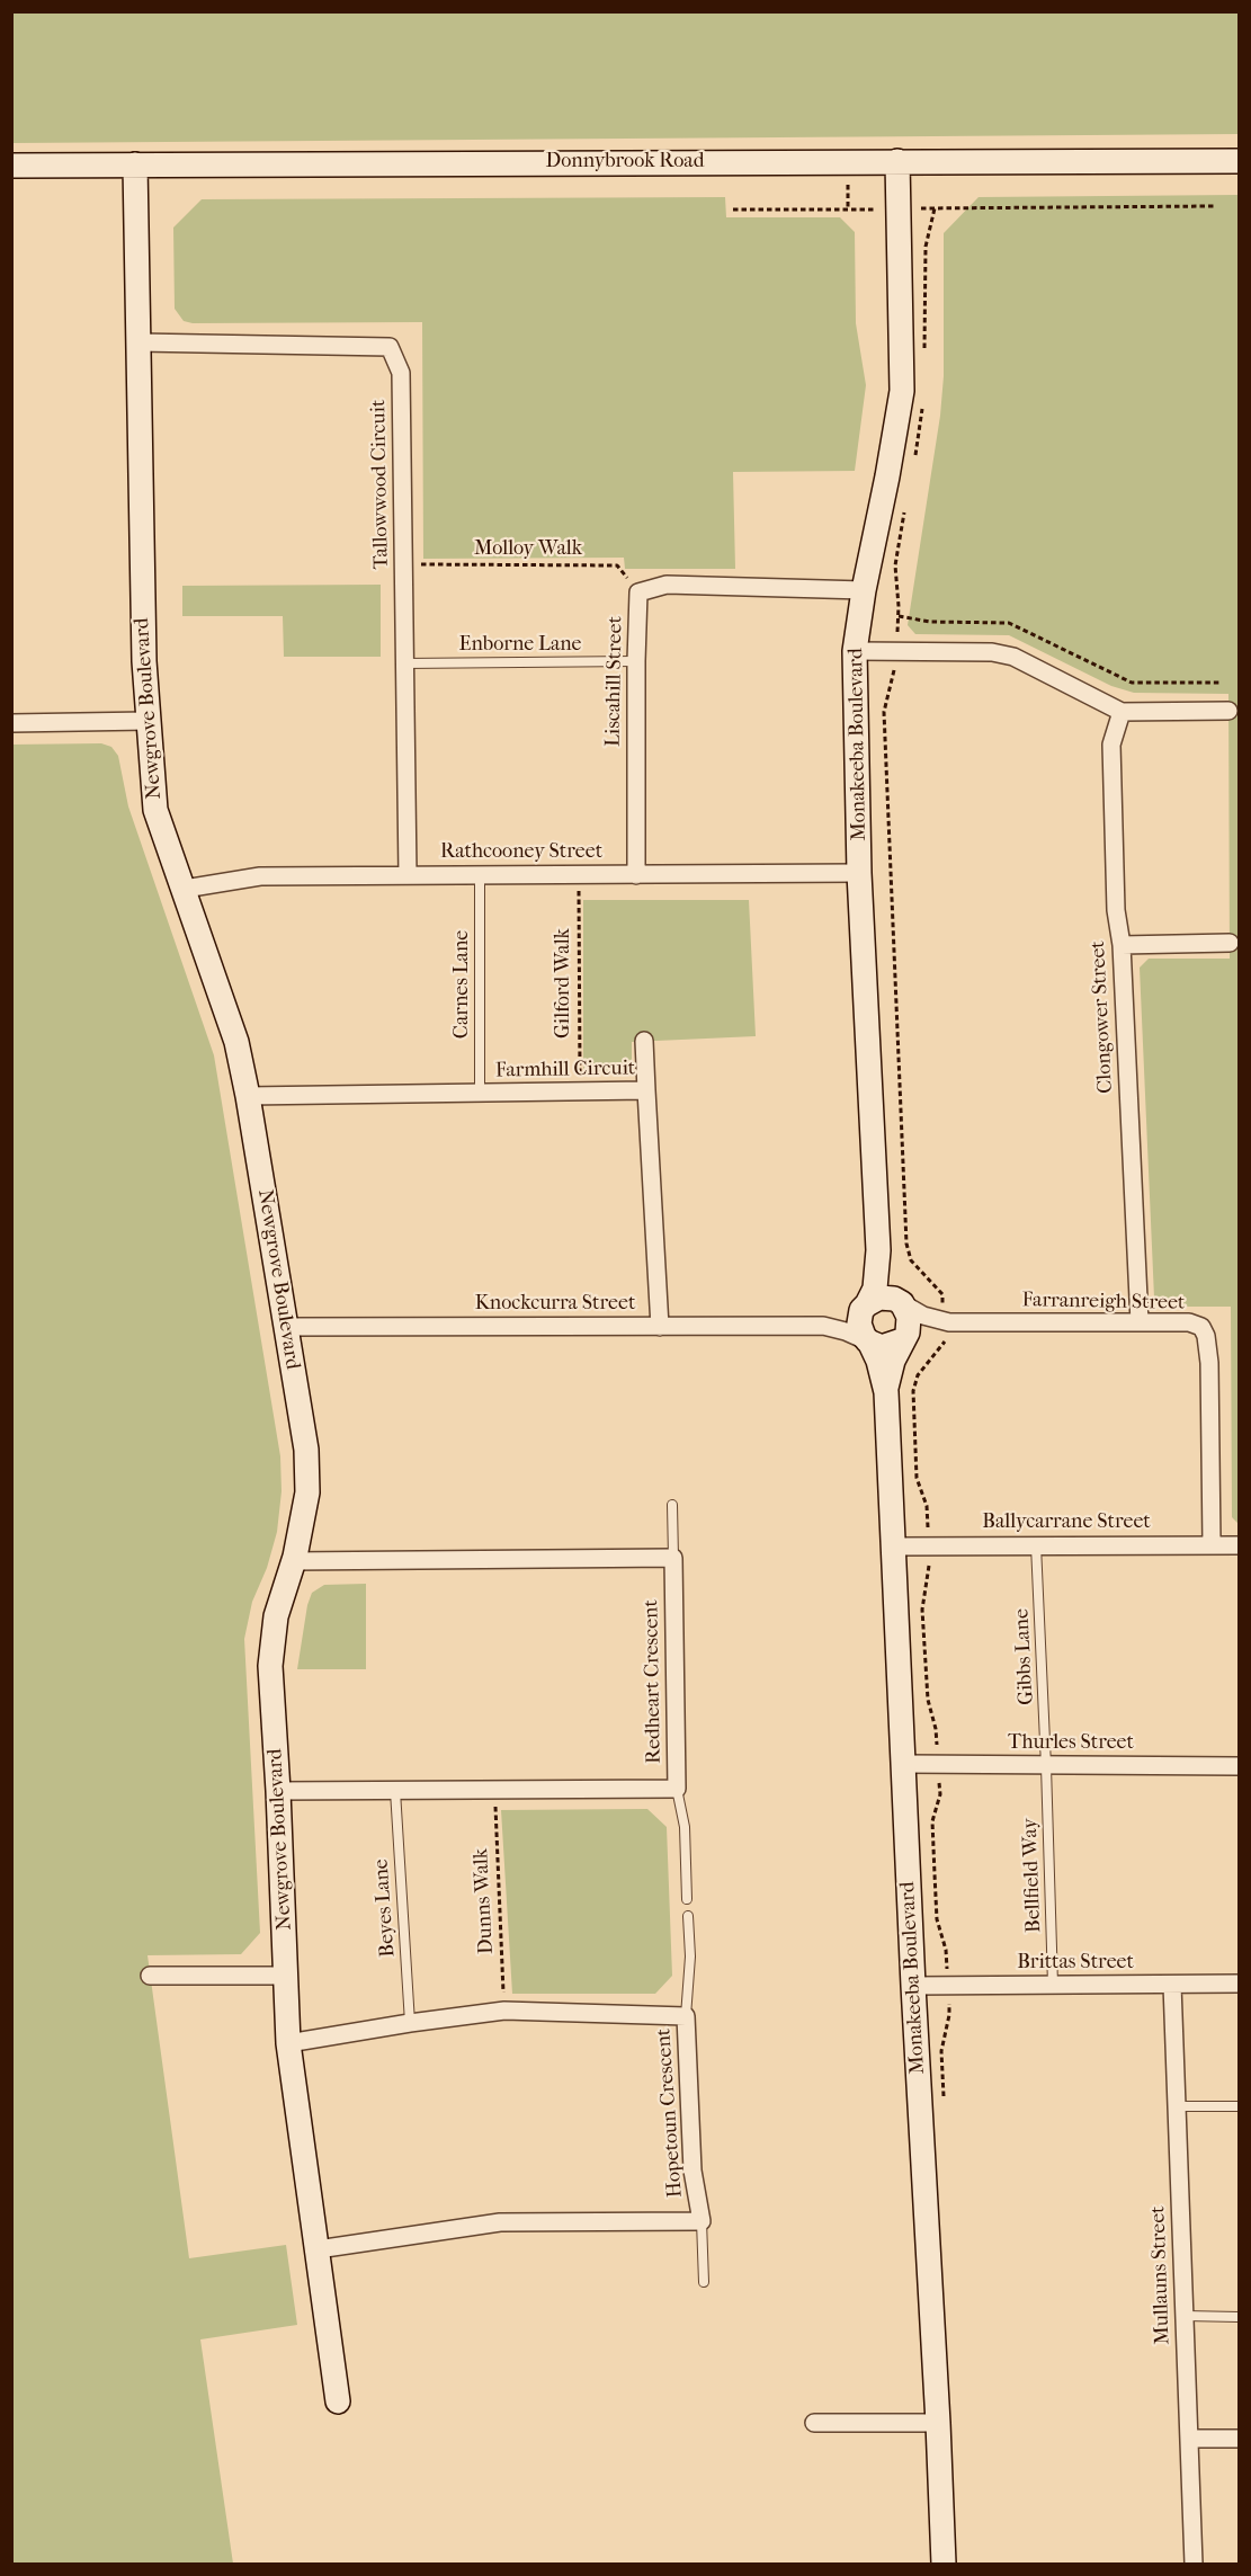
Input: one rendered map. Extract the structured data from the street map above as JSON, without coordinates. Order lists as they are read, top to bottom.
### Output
{
  "streets": {
    "street": [
      "Donnybrook Road",
      "Tallowwood Circuit",
      "Liscahill Street",
      "Newgrove Boulevard",
      "Monakeeba Boulevard",
      "Rathcooney Street",
      "Clongower Street",
      "Farmhill Circuit",
      "Farranreigh Street",
      "Knockcurra Street",
      "Ballycarrane Street",
      "Redheart Crescent",
      "Thurles Street",
      "Brittas Street",
      "Hopetoun Crescent",
      "Mullauns Street"
    ],
    "lane": [
      "Enborne Lane",
      "Carnes Lane",
      "Gibbs Lane",
      "Bellfield Way",
      "Beyes Lane"
    ],
    "path": ["Molloy Walk", "Gilford Walk", "Dunns Walk"]
  },
  "crossings": [
    ["Donnybrook Road", "Newgrove Boulevard"],
    ["Donnybrook Road", "Monakeeba Boulevard"],
    ["Tallowwood Circuit", "Molloy Walk"],
    ["Tallowwood Circuit", "Enborne Lane"],
    ["Tallowwood Circuit", "Newgrove Boulevard"],
    ["Tallowwood Circuit", "Rathcooney Street"],
    ["Molloy Walk", "Liscahill Street"],
    ["Enborne Lane", "Liscahill Street"],
    ["Liscahill Street", "Monakeeba Boulevard"],
    ["Liscahill Street", "Rathcooney Street"],
    ["Newgrove Boulevard", "Rathcooney Street"],
    ["Newgrove Boulevard", "Farmhill Circuit"],
    ["Newgrove Boulevard", "Knockcurra Street"],
    ["Newgrove Boulevard", "Redheart Crescent"],
    ["Newgrove Boulevard", "Hopetoun Crescent"],
    ["Monakeeba Boulevard", "Rathcooney Street"],
    ["Monakeeba Boulevard", "Farranreigh Street"],
    ["Monakeeba Boulevard", "Knockcurra Street"],
    ["Monakeeba Boulevard", "Ballycarrane Street"],
    ["Monakeeba Boulevard", "Thurles Street"],
    ["Monakeeba Boulevard", "Brittas Street"],
    ["Rathcooney Street", "Gilford Walk"],
    ["Rathcooney Street", "Carnes Lane"],
    ["Gilford Walk", "Farmhill Circuit"],
    ["Carnes Lane", "Farmhill Circuit"],
    ["Clongower Street", "Farranreigh Street"],
    ["Farmhill Circuit", "Knockcurra Street"],
    ["Farranreigh Street", "Knockcurra Street"],
    ["Farranreigh Street", "Ballycarrane Street"],
    ["Ballycarrane Street", "Gibbs Lane"],
    ["Gibbs Lane", "Thurles Street"],
    ["Gibbs Lane", "Bellfield Way"],
    ["Redheart Crescent", "Dunns Walk"],
    ["Redheart Crescent", "Beyes Lane"],
    ["Thurles Street", "Bellfield Way"],
    ["Bellfield Way", "Brittas Street"],
    ["Dunns Walk", "Hopetoun Crescent"],
    ["Beyes Lane", "Hopetoun Crescent"],
    ["Brittas Street", "Mullauns Street"]
  ]
}
